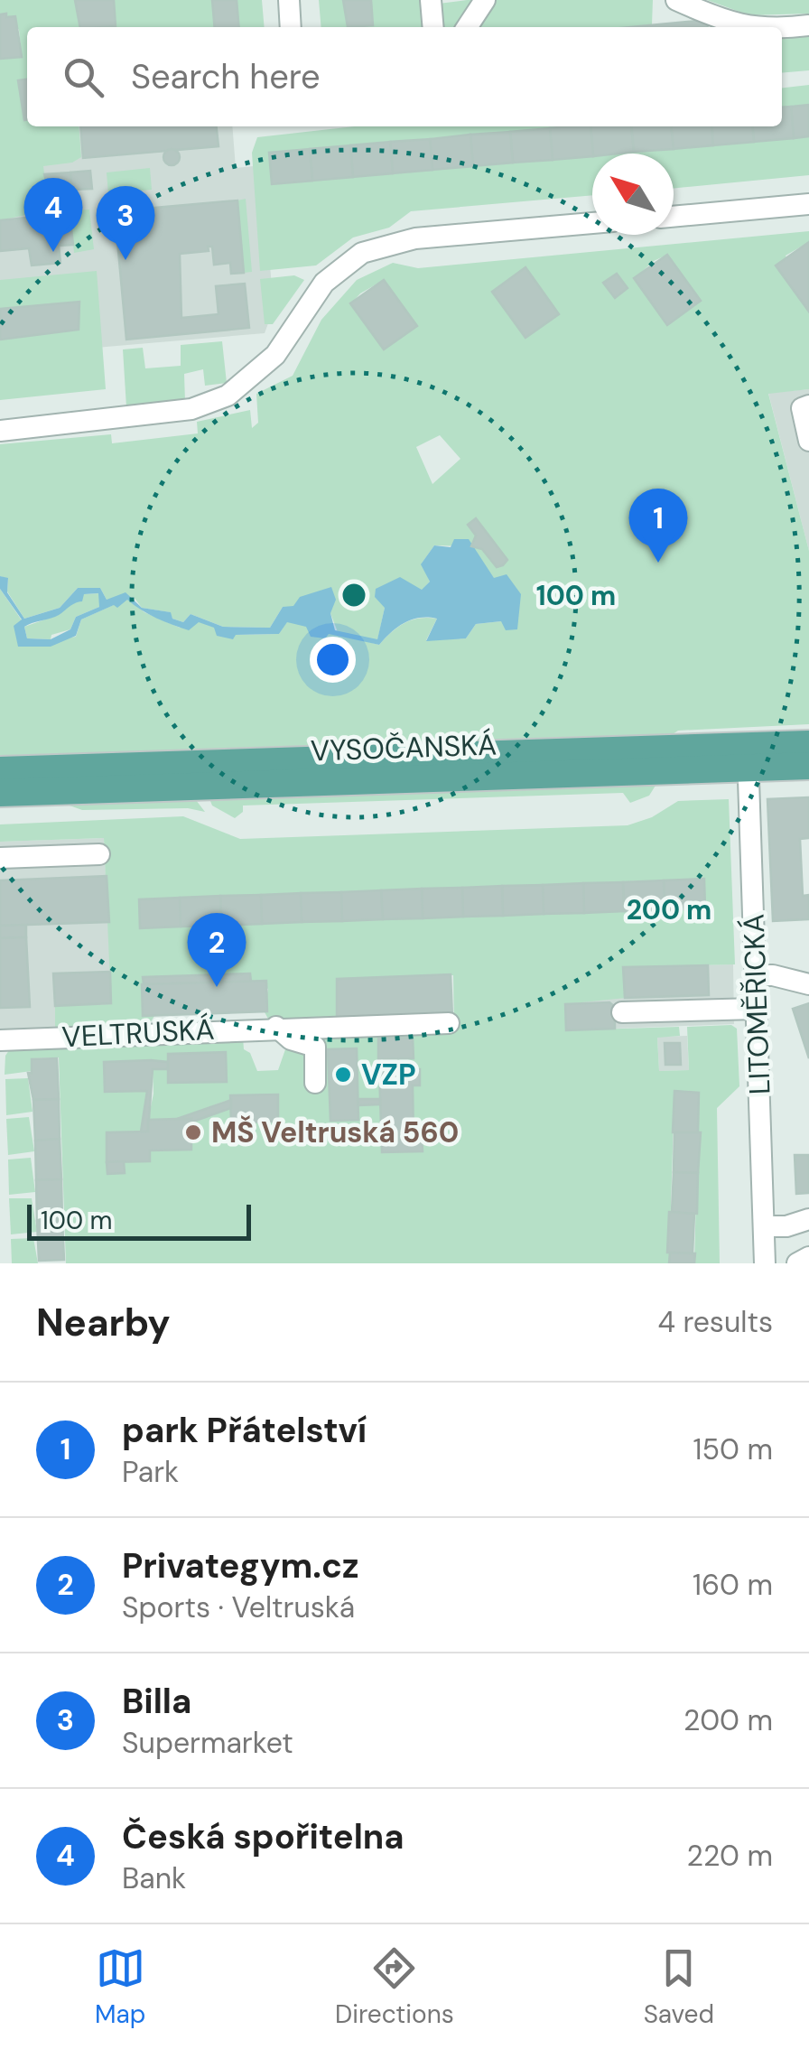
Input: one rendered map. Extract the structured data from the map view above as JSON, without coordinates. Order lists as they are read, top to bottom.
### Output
{
  "streets": {
    "main road": ["VYSOČANSKÁ"],
    "street": ["LITOMĚŘICKÁ", "VELTRUSKÁ"]
  },
  "crossings": [
    ["VYSOČANSKÁ", "LITOMĚŘICKÁ"]
  ],
  "places": ["VZP", "MŠ Veltruská 560"],
  "scale_bar": "100 m",
  "north": "top left",
  "page": {
    "search": "Search here",
    "pins": [
      "4",
      "3",
      "1",
      "2"
    ],
    "scale": "100 m",
    "heading": ["Nearby", "4 results"],
    "list": [
      {
        "mark": "1",
        "name": "park Přátelství",
        "note": "Park",
        "value": "150 m"
      },
      {
        "mark": "2",
        "name": "Privategym.cz",
        "note": "Sports · Veltruská",
        "value": "160 m"
      },
      {
        "mark": "3",
        "name": "Billa",
        "note": "Supermarket",
        "value": "200 m"
      },
      {
        "mark": "4",
        "name": "Česká spořitelna",
        "note": "Bank",
        "value": "220 m"
      }
    ],
    "nav": ["Map", "Directions", "Saved"]
  },
  "rings": ["100 m", "200 m"]
}
